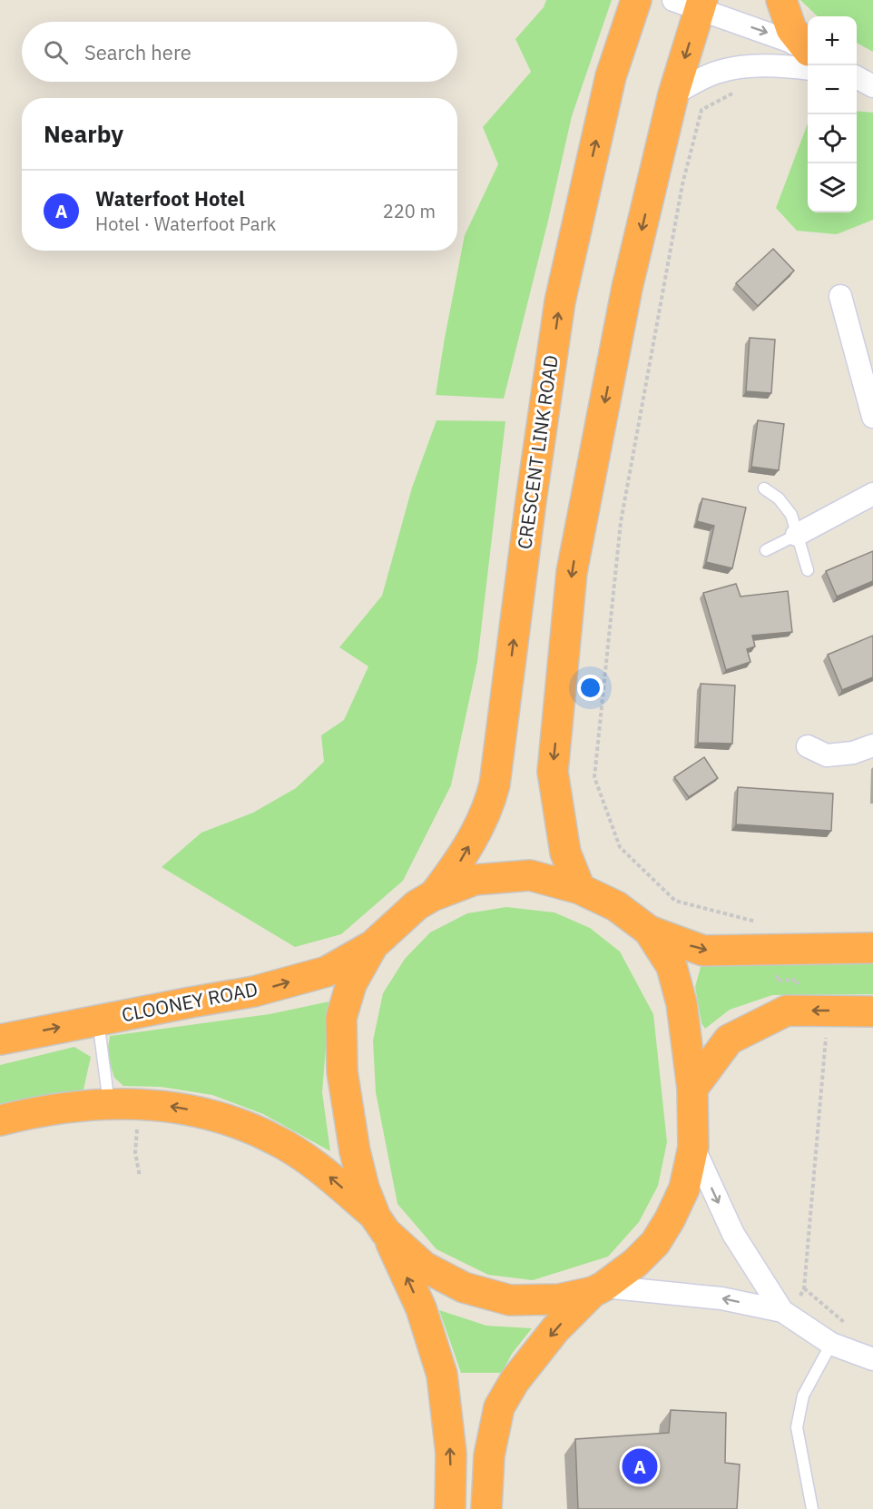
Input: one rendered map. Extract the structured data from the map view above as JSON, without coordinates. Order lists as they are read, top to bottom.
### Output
{
  "streets": {
    "highway": ["CRESCENT LINK ROAD", "CLOONEY ROAD"]
  },
  "page": {
    "map_buttons": ["+", "−"],
    "search": "Search here",
    "heading": "Nearby",
    "list": [
      {
        "mark": "A",
        "name": "Waterfoot Hotel",
        "note": "Hotel · Waterfoot Park",
        "value": "220 m"
      }
    ],
    "pins": "A"
  }
}
